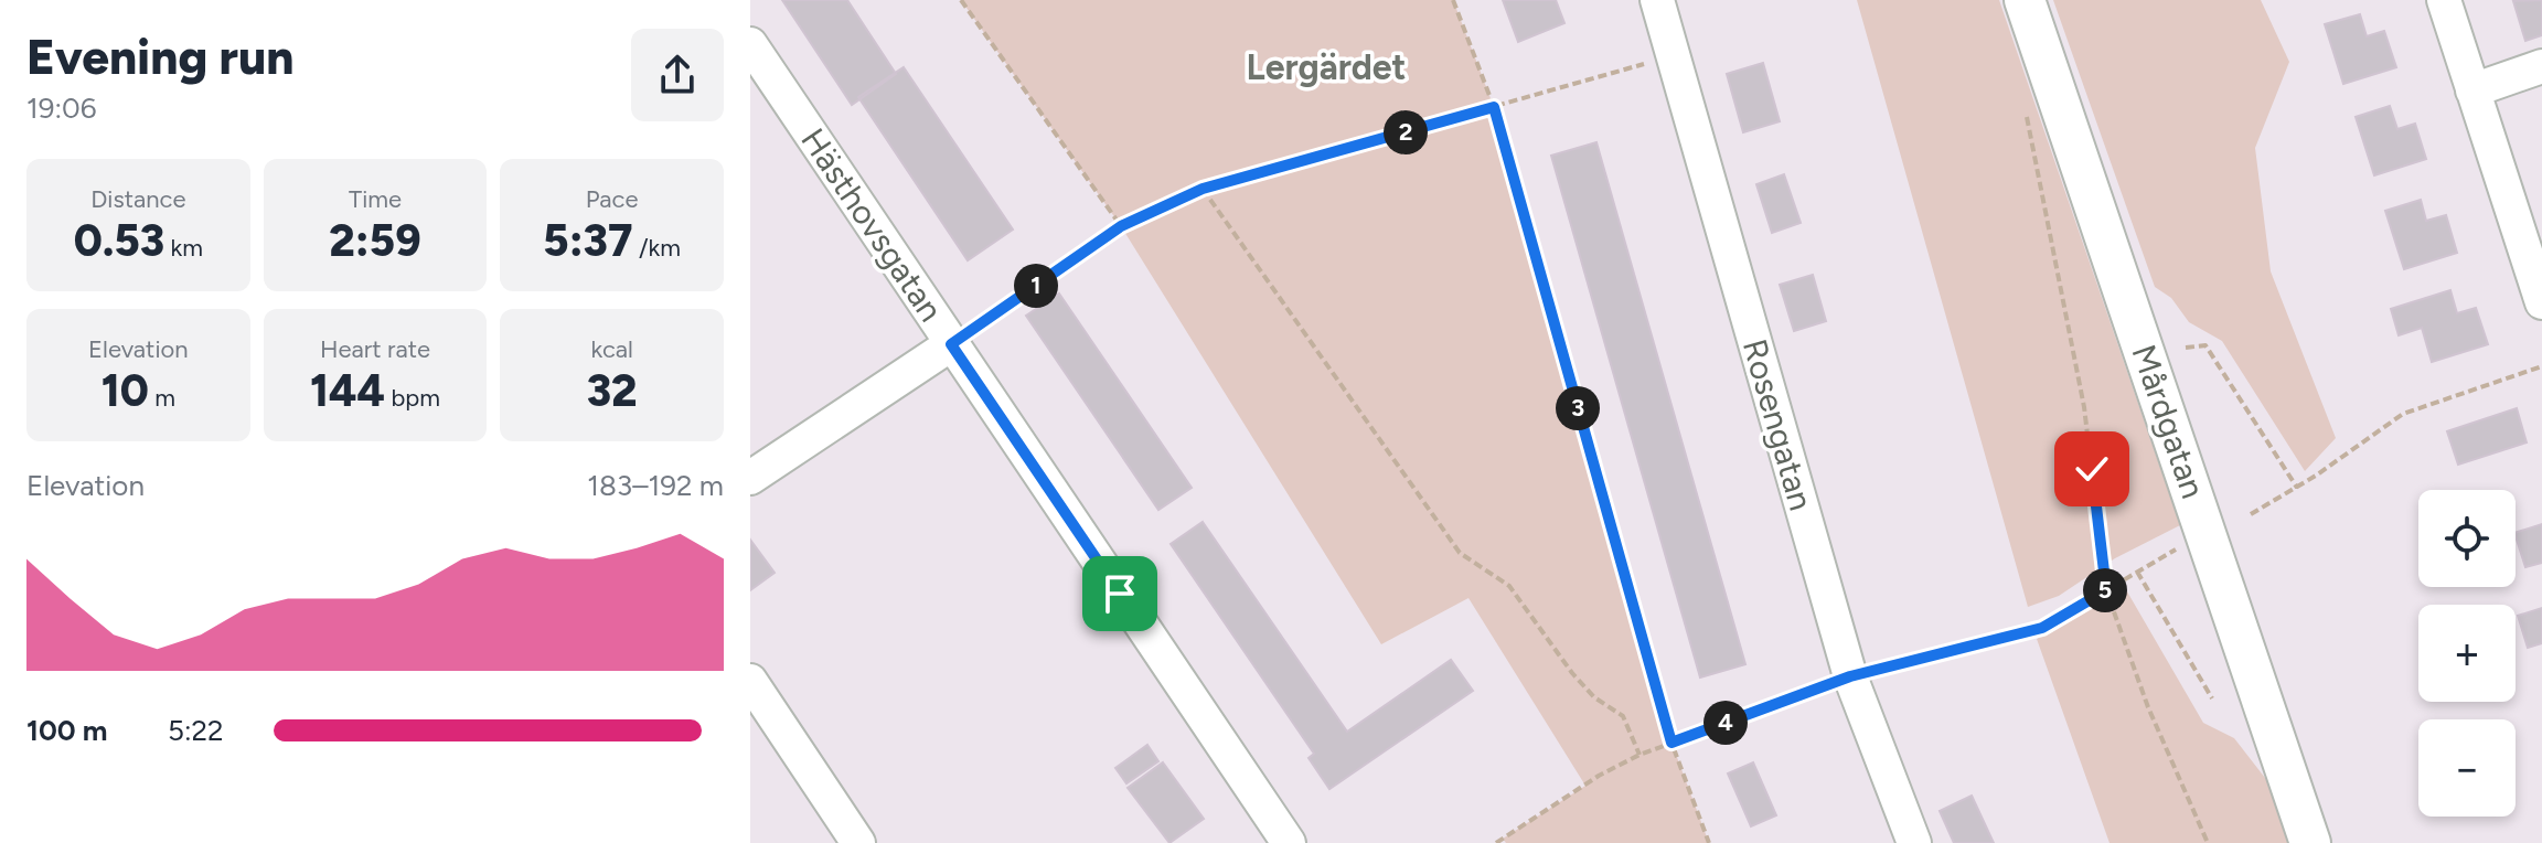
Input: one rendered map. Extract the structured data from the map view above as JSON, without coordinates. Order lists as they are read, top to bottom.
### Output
{
  "streets": {
    "street": ["Hästhovsgatan", "Mårdgatan", "Rosengatan"]
  },
  "districts": ["Lergärdet"],
  "page": {
    "heading": ["Evening run", "19:06"],
    "pins": [
      "2",
      "1",
      "3",
      "5",
      "4"
    ],
    "stats": [
      ["Distance", "0.53 km"],
      ["Time", "2:59"],
      ["Pace", "5:37 /km"],
      ["Elevation", "10 m"],
      ["Heart rate", "144 bpm"],
      ["kcal", "32"]
    ],
    "chart": ["Elevation", "183–192 m"],
    "map_buttons": ["+", "−"],
    "list": [
      {
        "name": "100 m",
        "note": "5:22"
      }
    ]
  }
}
